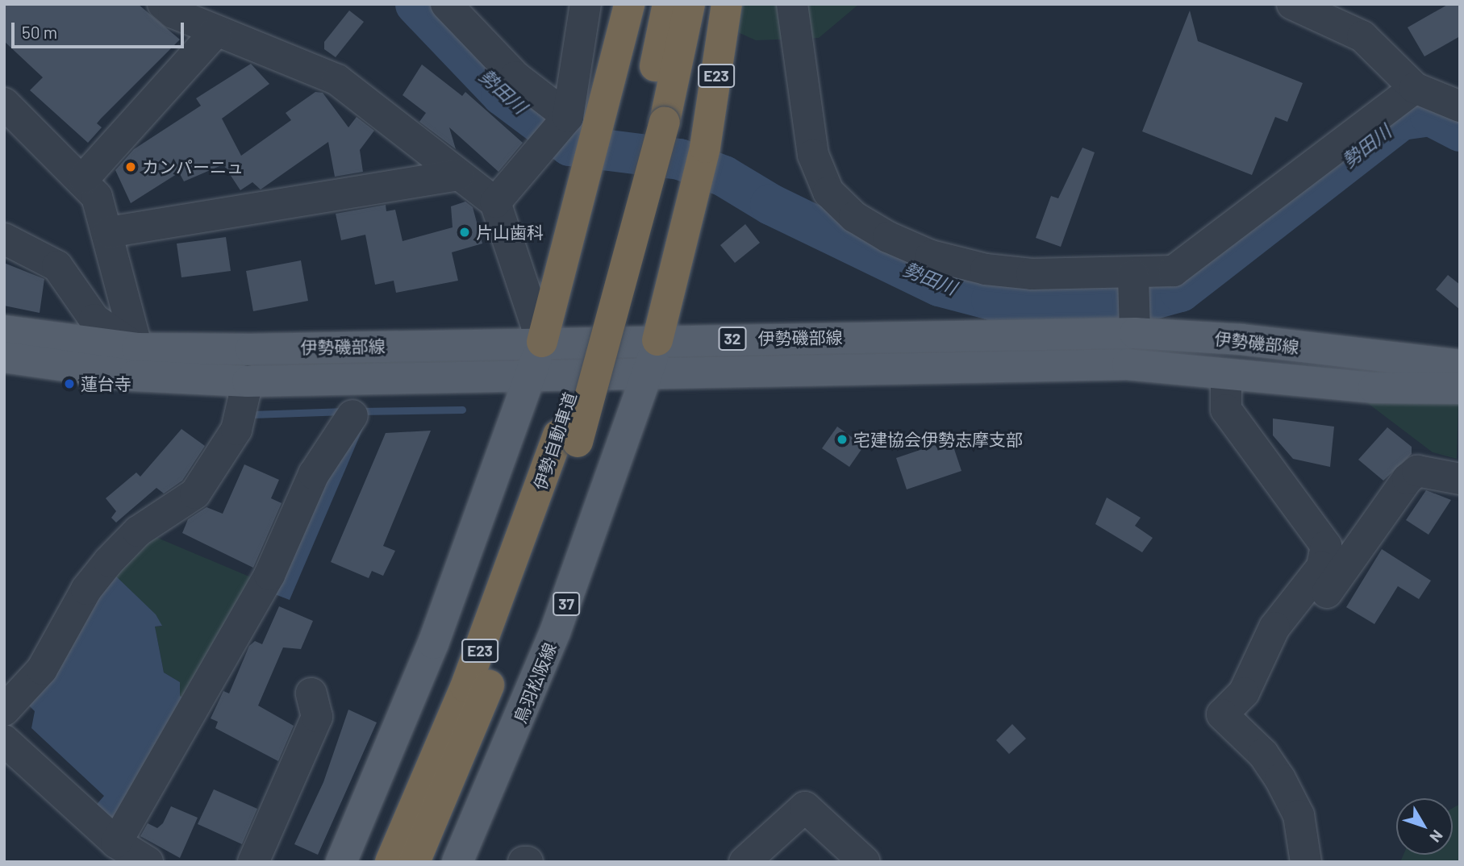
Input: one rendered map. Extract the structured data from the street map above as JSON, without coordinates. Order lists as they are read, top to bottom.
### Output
{
  "streets": {
    "highway": ["E23", "伊勢自動車道"],
    "main road": [
      "伊勢磯部線",
      "32",
      "37",
      "鳥羽松阪線"
    ]
  },
  "crossings": [
    ["E23", "伊勢磯部線"],
    ["E23", "鳥羽松阪線"],
    ["伊勢磯部線", "鳥羽松阪線"]
  ],
  "water": ["勢田川"],
  "places": [
    "カンパーニュ",
    "片山歯科",
    "蓮台寺",
    "宅建協会伊勢志摩支部"
  ],
  "scale_bar": "50 m",
  "north": "bottom right"
}
